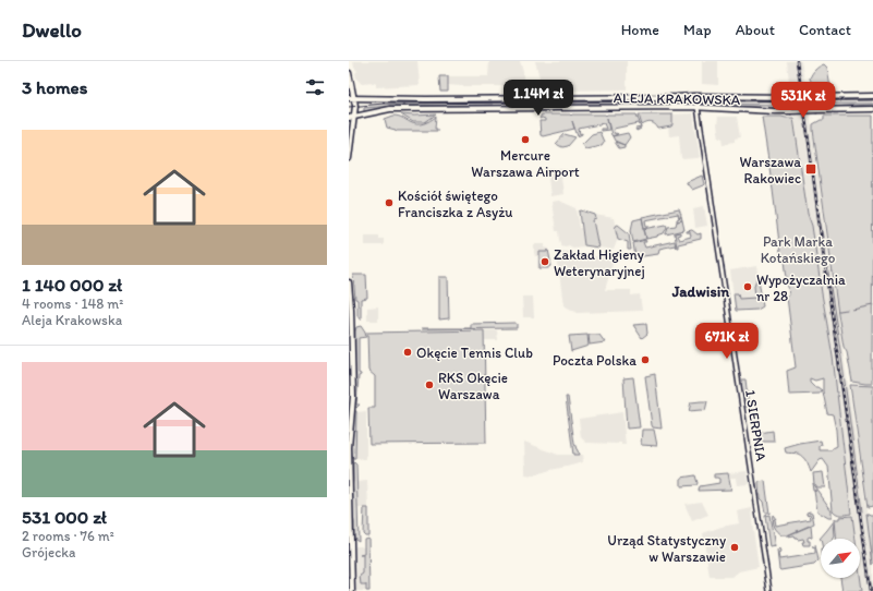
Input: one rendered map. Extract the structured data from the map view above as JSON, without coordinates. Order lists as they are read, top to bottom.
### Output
{
  "streets": {
    "main road": ["ALEJA KRAKOWSKA"],
    "street": ["1 SIERPNIA"]
  },
  "crossings": [
    ["ALEJA KRAKOWSKA", "1 SIERPNIA"]
  ],
  "districts": ["Jadwisin"],
  "parks": ["Park Marka Kotańskiego"],
  "places": {
    "other": [
      "Mercure Warszawa Airport",
      "Kościół świętego Franciszka z Asyżu",
      "Zakład Higieny Weterynaryjnej",
      "Wypożyczalnia nr 28",
      "Okęcie Tennis Club",
      "Poczta Polska",
      "RKS Okęcie Warszawa",
      "Urząd Statystyczny w Warszawie"
    ],
    "transit": ["Warszawa Rakowiec"]
  },
  "north": "top right",
  "page": {
    "header": "Dwello",
    "nav": [
      "Home",
      "Map",
      "About",
      "Contact"
    ],
    "heading": "3 homes",
    "price": ["1.14M zł", "531K zł", "671K zł"],
    "list": [
      {
        "name": "1 140 000 zł",
        "note": "4 rooms · 148 m² · Aleja Krakowska"
      },
      {
        "name": "531 000 zł",
        "note": "2 rooms · 76 m² · Grójecka"
      }
    ]
  }
}
